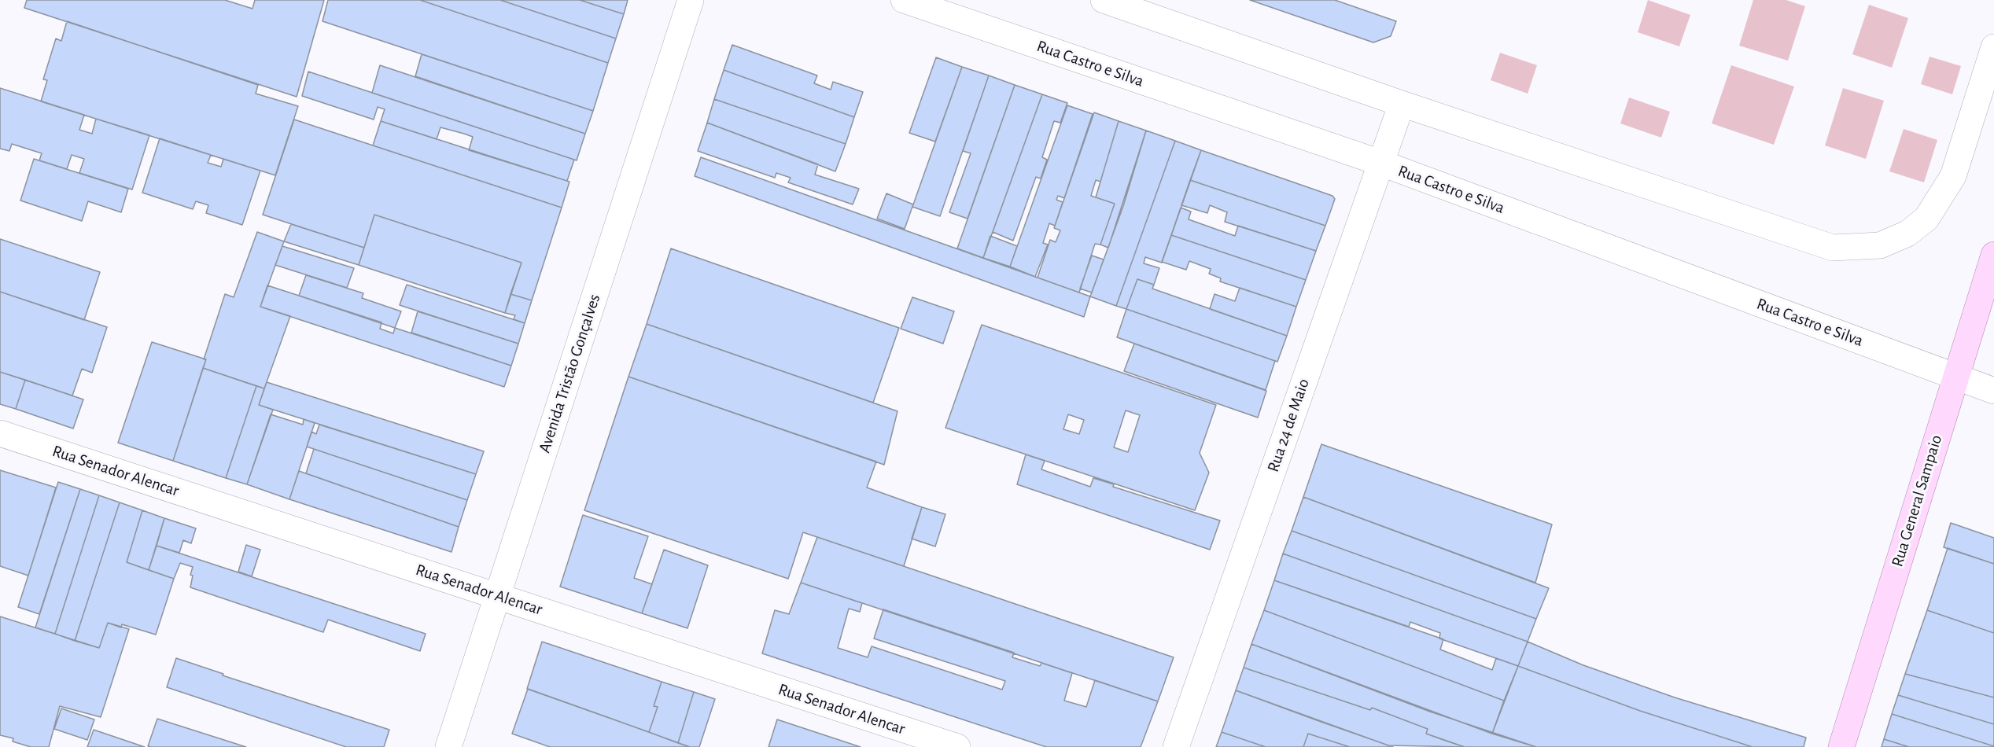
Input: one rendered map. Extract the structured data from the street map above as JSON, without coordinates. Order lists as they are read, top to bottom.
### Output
{
  "streets": {
    "main road": ["Rua General Sampaio"],
    "street": [
      "Rua Castro e Silva",
      "Avenida Tristão Gonçalves",
      "Rua 24 de Maio",
      "Rua Senador Alencar"
    ]
  },
  "crossings": [
    ["Rua Castro e Silva", "Rua 24 de Maio"],
    ["Rua Castro e Silva", "Rua General Sampaio"],
    ["Avenida Tristão Gonçalves", "Rua Senador Alencar"]
  ]
}
